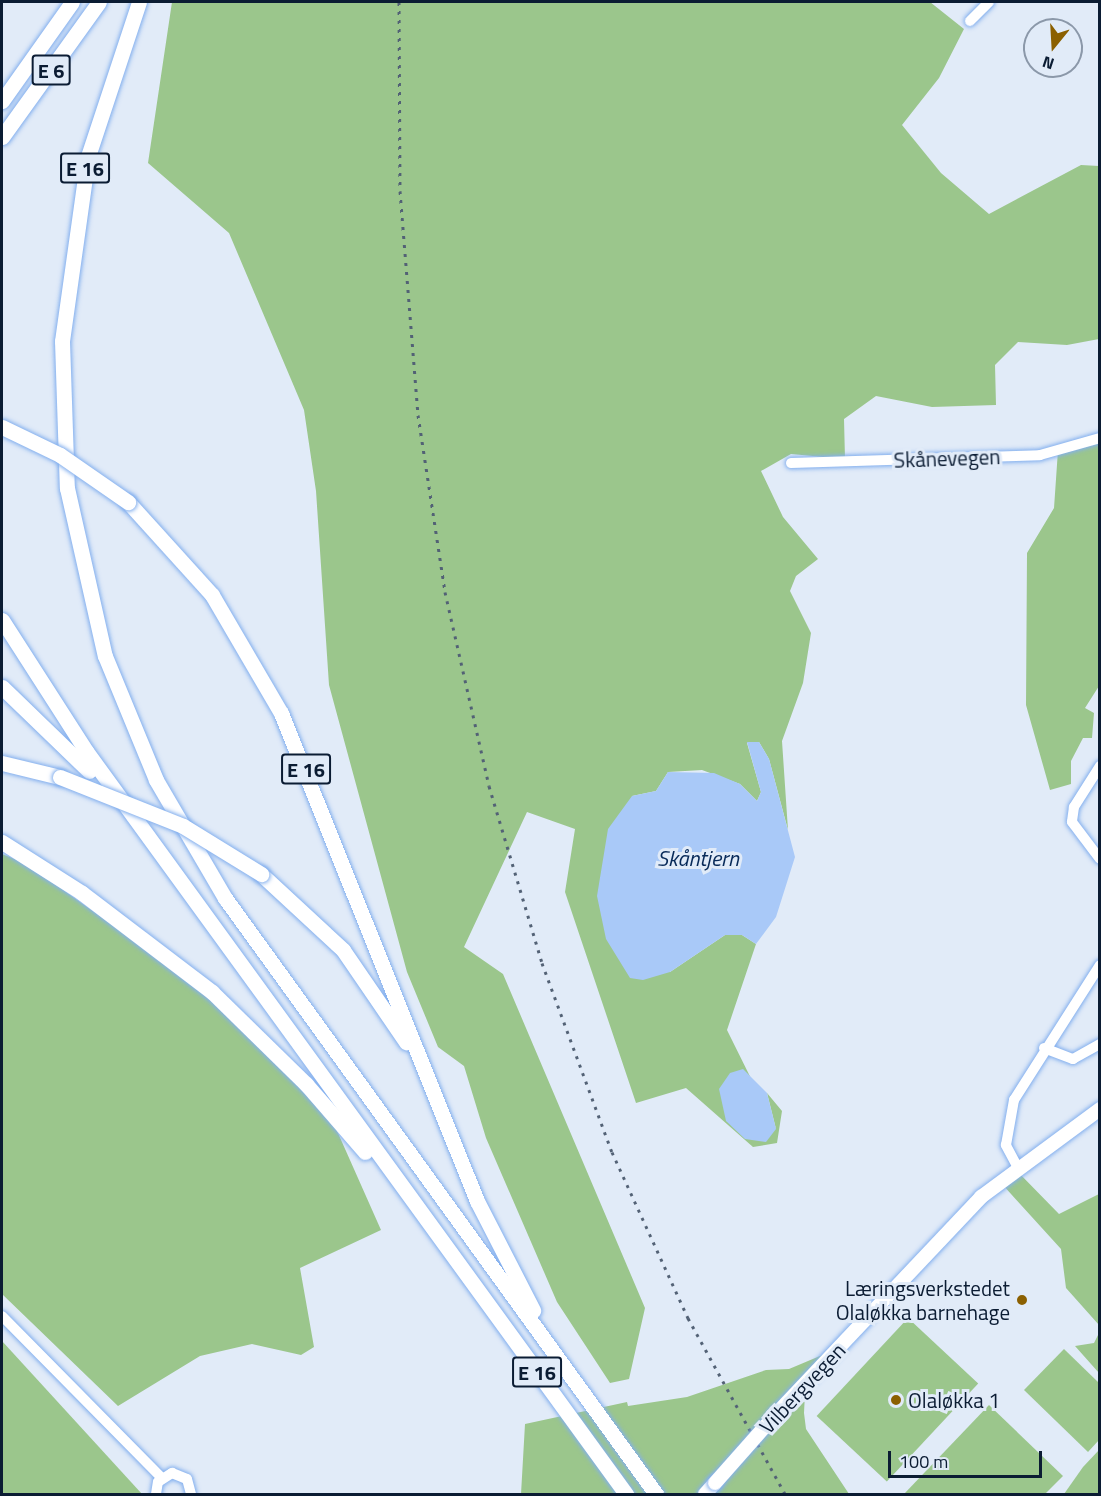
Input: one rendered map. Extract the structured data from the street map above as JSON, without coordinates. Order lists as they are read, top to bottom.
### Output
{
  "streets": {
    "highway": ["E 6", "E 16"],
    "main road": ["Vilbergvegen"],
    "street": ["Skånevegen"]
  },
  "water": ["Skåntjern"],
  "places": ["Læringsverkstedet Olaløkka barnehage", "Olaløkka 1"],
  "scale_bar": "100 m",
  "north": "bottom"
}
